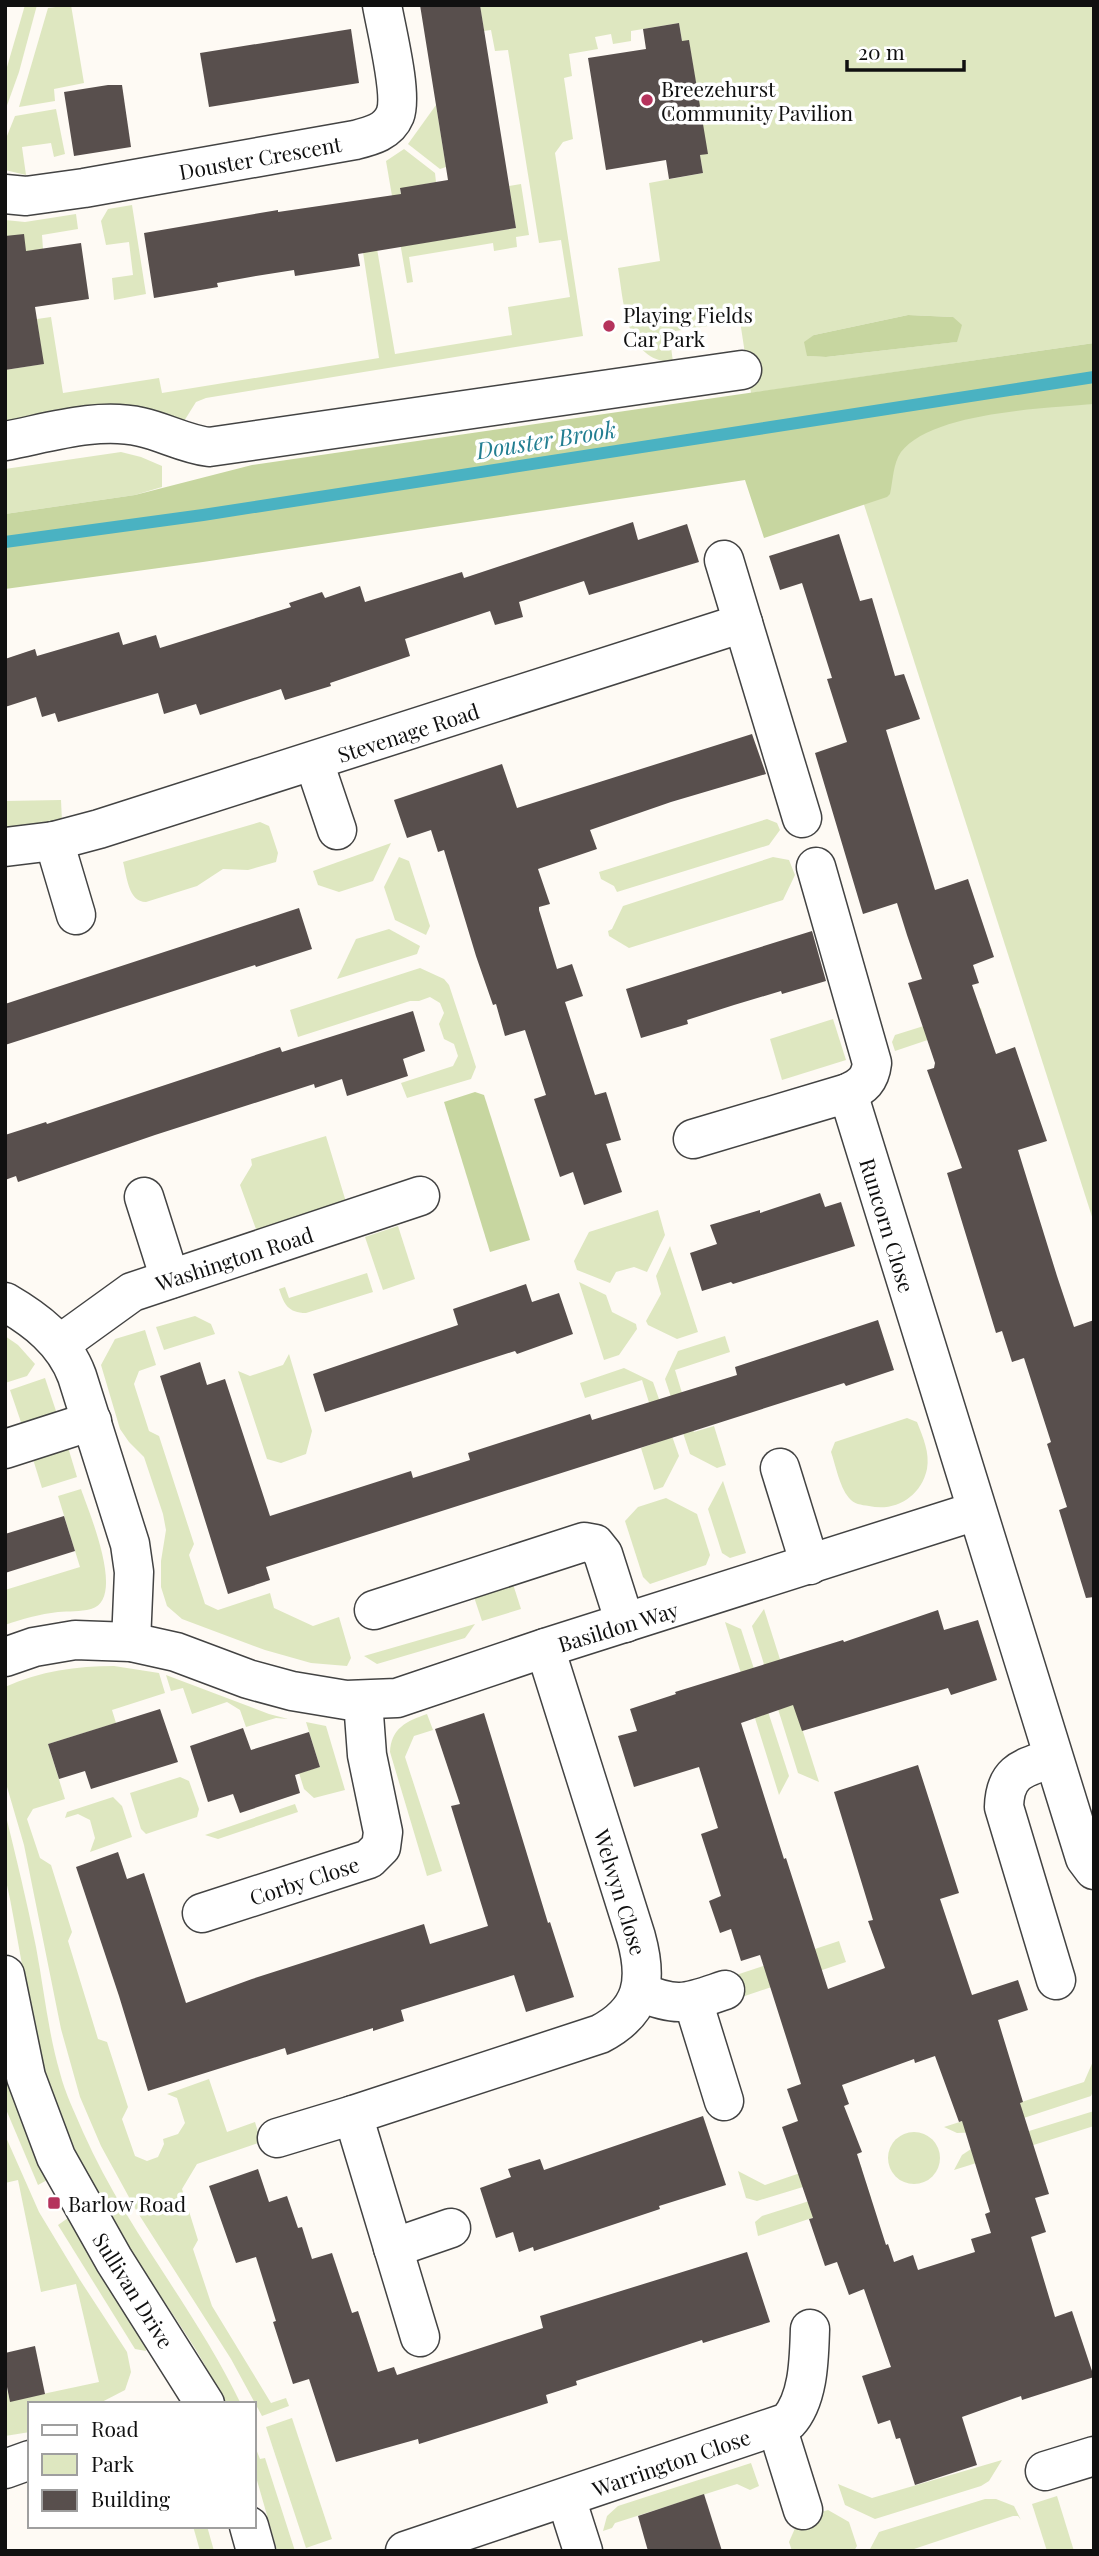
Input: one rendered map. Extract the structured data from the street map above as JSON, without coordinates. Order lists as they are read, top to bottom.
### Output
{
  "streets": {
    "street": [
      "Douster Crescent",
      "Stevenage Road",
      "Runcorn Close",
      "Washington Road",
      "Basildon Way",
      "Corby Close",
      "Welwyn Close",
      "Sullivan Drive",
      "Warrington Close"
    ]
  },
  "crossings": [
    ["Runcorn Close", "Basildon Way"],
    ["Basildon Way", "Corby Close"],
    ["Basildon Way", "Welwyn Close"]
  ],
  "water": ["Douster Brook"],
  "places": {
    "other": ["Breezehurst Community Pavilion", "Playing Fields Car Park"],
    "transit": ["Barlow Road"]
  },
  "legend": ["Road", "Park", "Building"],
  "scale_bar": "20 m"
}
